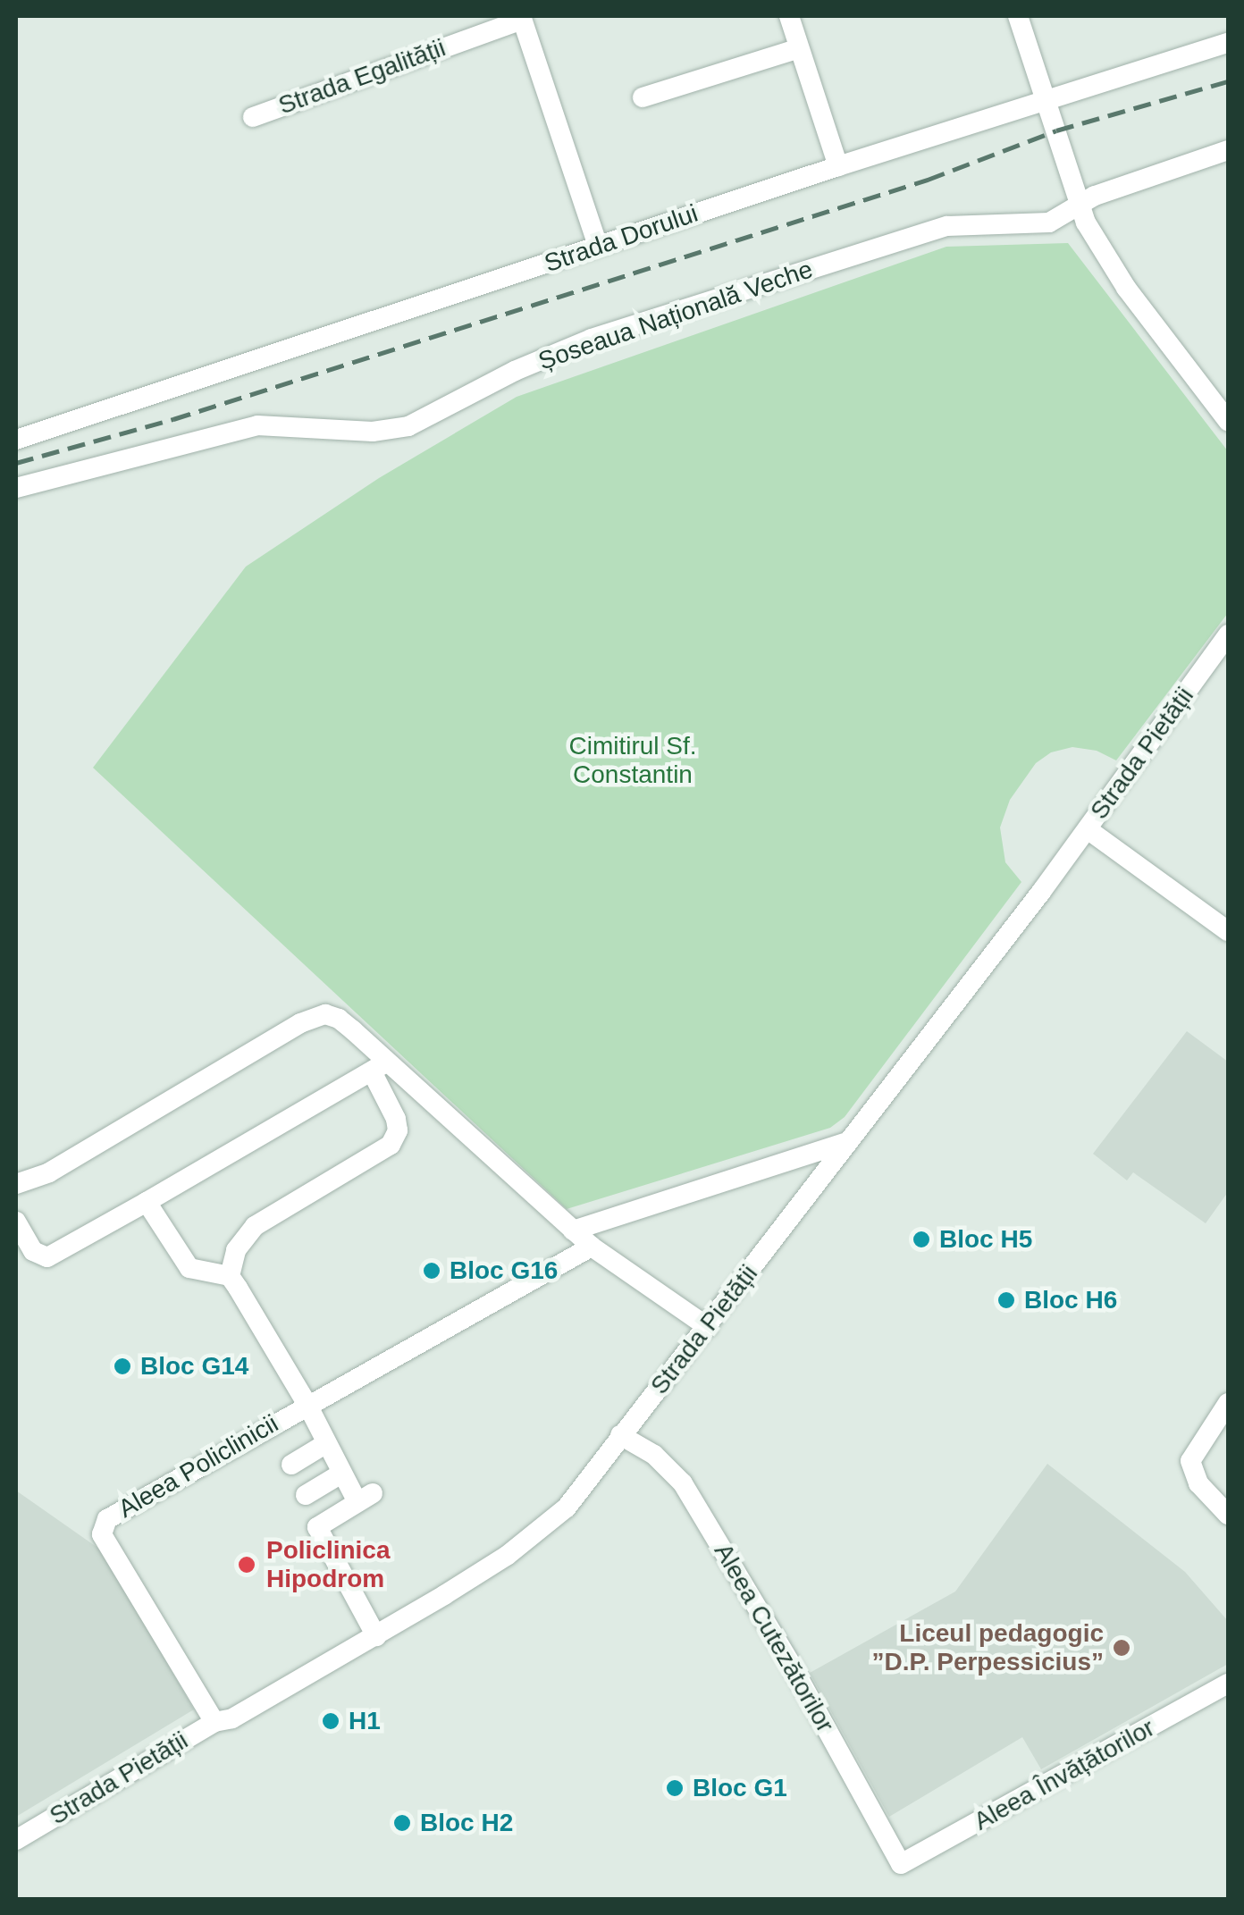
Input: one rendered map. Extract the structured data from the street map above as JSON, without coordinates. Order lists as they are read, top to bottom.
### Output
{
  "streets": {
    "street": [
      "Strada Egalității",
      "Strada Dorului",
      "Șoseaua Națională Veche",
      "Strada Pietății",
      "Aleea Policlinicii",
      "Aleea Cutezătorilor",
      "Aleea Învățătorilor"
    ]
  },
  "crossings": [
    ["Strada Pietății", "Aleea Policlinicii"],
    ["Strada Pietății", "Aleea Cutezătorilor"],
    ["Aleea Cutezătorilor", "Aleea Învățătorilor"]
  ],
  "parks": ["Cimitirul Sf. Constantin"],
  "places": [
    "Bloc H5",
    "Bloc G16",
    "Bloc H6",
    "Bloc G14",
    "Policlinica Hipodrom",
    "Liceul pedagogic ”D.P. Perpessicius”",
    "H1",
    "Bloc G1",
    "Bloc H2"
  ]
}
